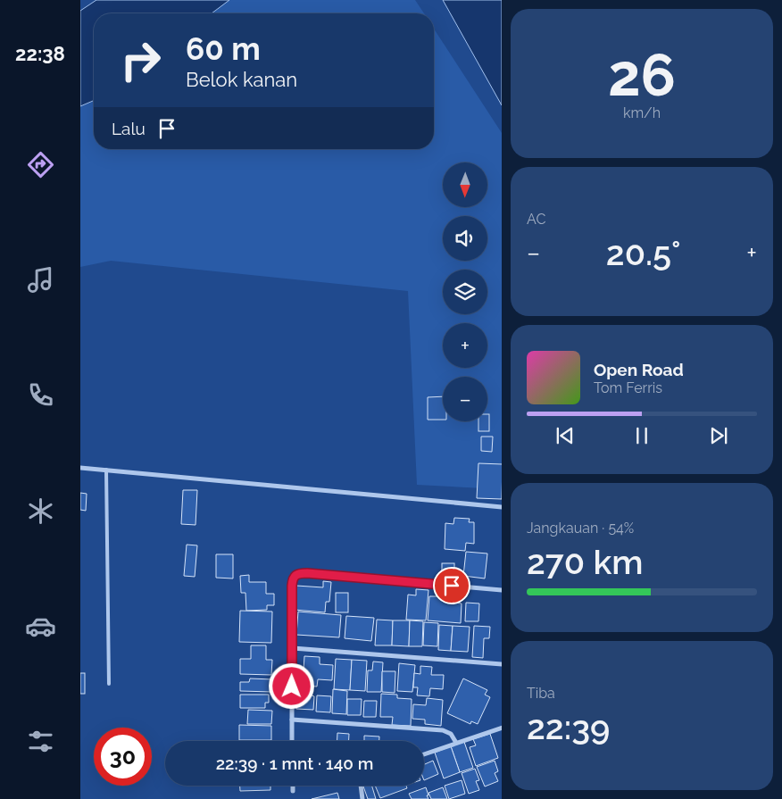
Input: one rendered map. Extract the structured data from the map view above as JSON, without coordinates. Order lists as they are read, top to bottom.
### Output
{
  "north": "bottom",
  "page": {
    "tabs": "22:38",
    "tile": [
      ["26", "km/h"],
      "AC",
      ["Jangkauan · 54%", "270 km"],
      ["Tiba", "22:39"]
    ],
    "turn": ["60 m", "Belok kanan"],
    "then": "Lalu",
    "map_buttons": ["+", "−"],
    "heat": ["−", "20.5°", "+"],
    "song": ["Open Road", "Tom Ferris"],
    "limit": "30",
    "trip": "22:39 · 1 mnt · 140 m"
  }
}
